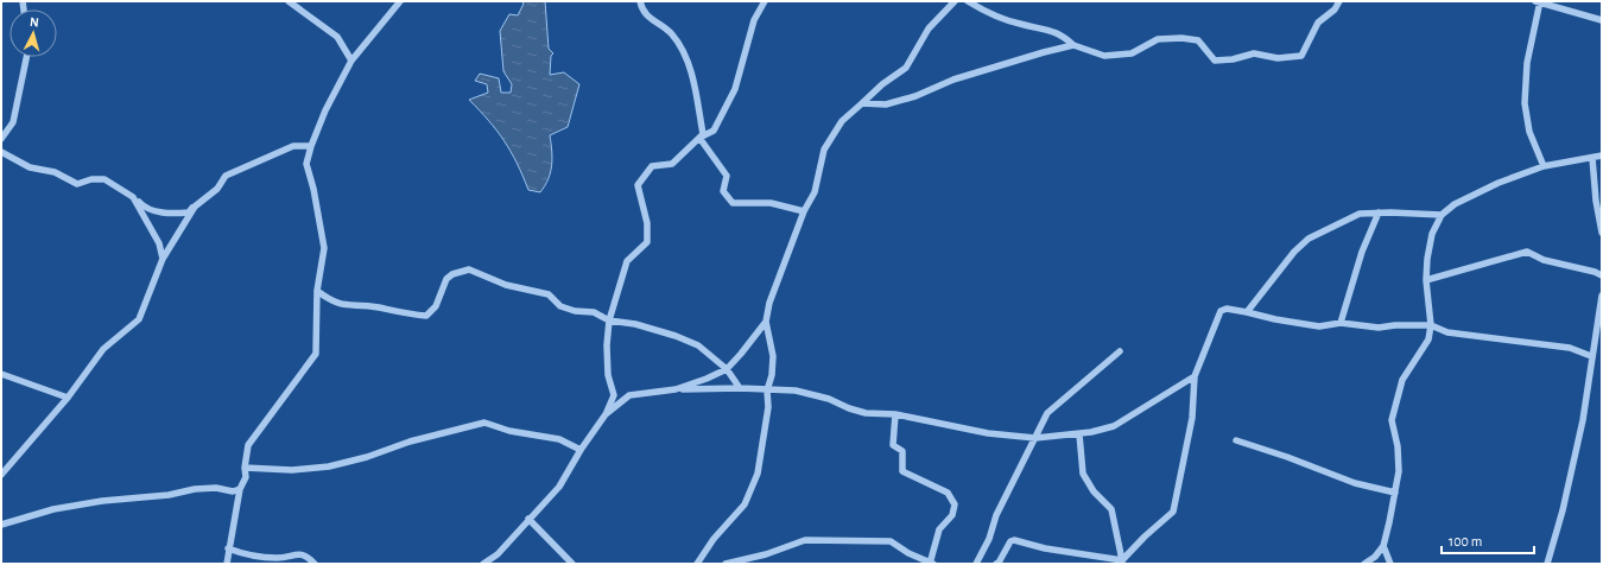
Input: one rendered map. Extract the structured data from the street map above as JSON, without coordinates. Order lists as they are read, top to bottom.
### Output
{
  "scale_bar": "100 m",
  "north": "top"
}
